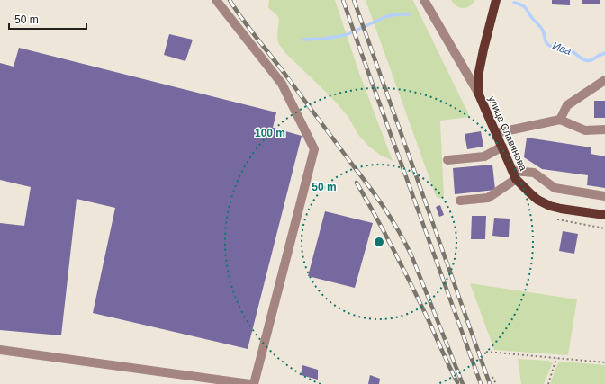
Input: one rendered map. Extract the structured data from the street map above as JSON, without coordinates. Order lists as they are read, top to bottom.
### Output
{
  "streets": {
    "main road": ["улица Славянова"]
  },
  "water": ["Ива"],
  "scale_bar": "50 m",
  "rings": ["100 m", "50 m"]
}
